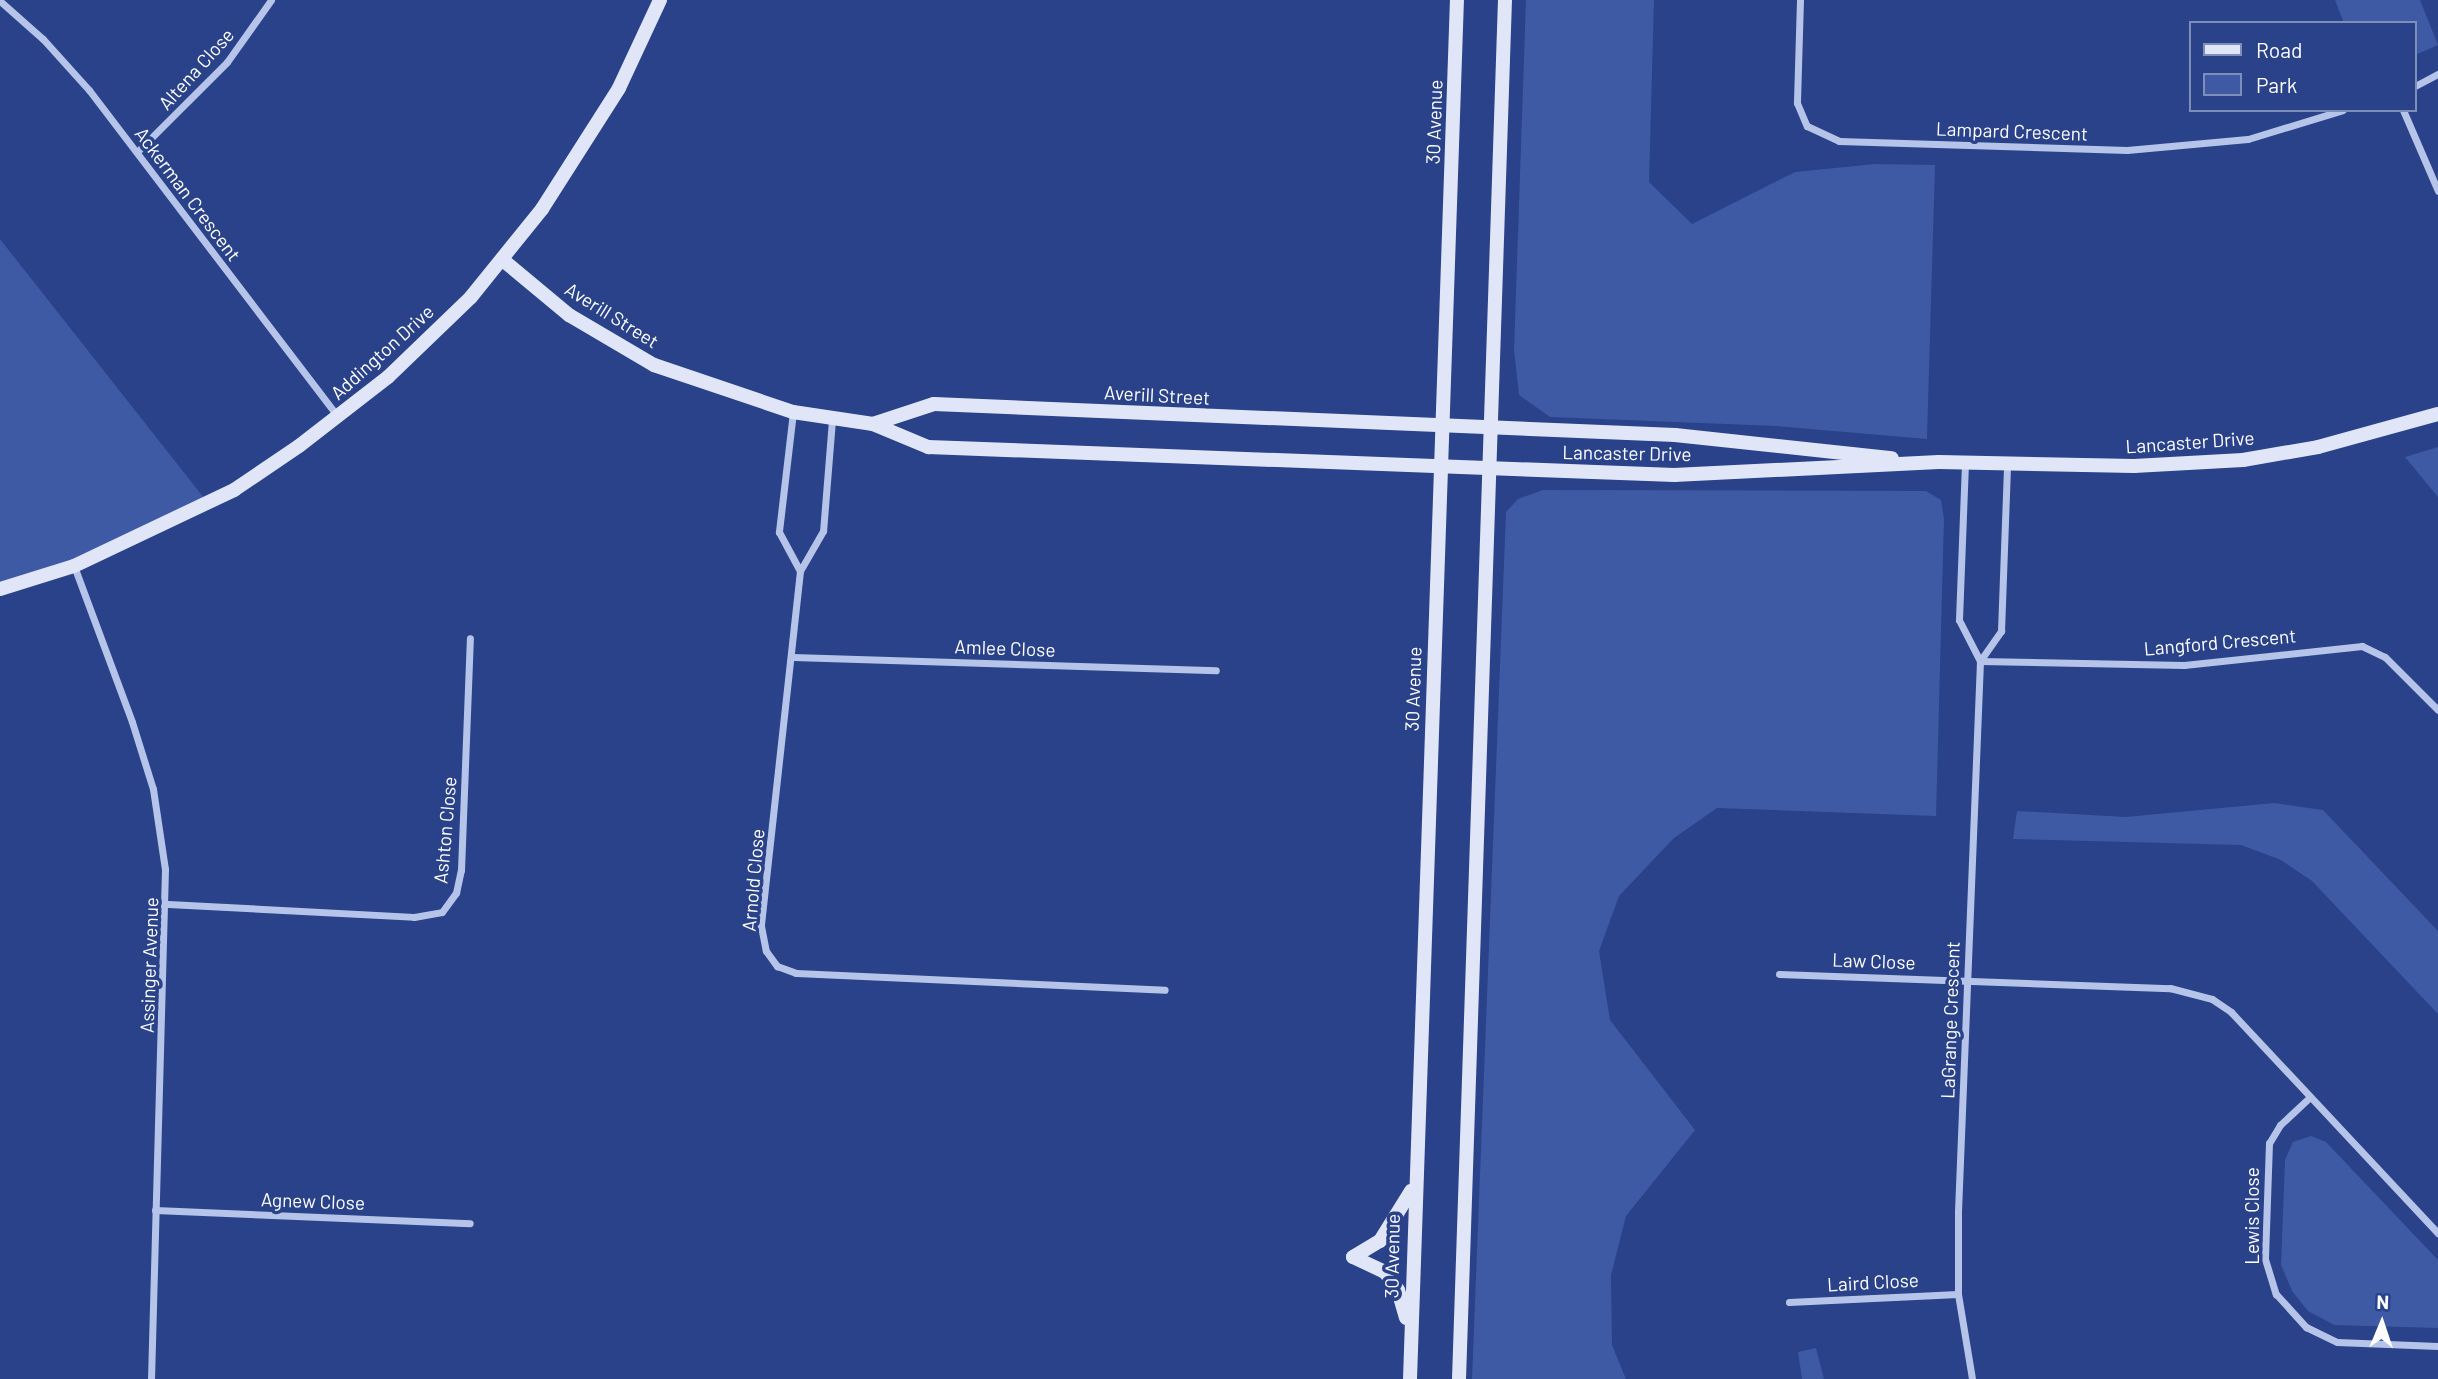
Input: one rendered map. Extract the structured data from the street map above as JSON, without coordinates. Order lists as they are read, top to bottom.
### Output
{
  "streets": {
    "street": [
      "Altena Close",
      "30 Avenue",
      "Lampard Crescent",
      "Ackerman Crescent",
      "Averill Street",
      "Addington Drive",
      "Lancaster Drive",
      "Langford Crescent",
      "Amlee Close",
      "Ashton Close",
      "Arnold Close",
      "Law Close",
      "Assinger Avenue",
      "LaGrange Crescent",
      "Agnew Close",
      "Lewis Close",
      "Laird Close"
    ]
  },
  "crossings": [
    ["Altena Close", "Ackerman Crescent"],
    ["30 Avenue", "Averill Street"],
    ["30 Avenue", "Lancaster Drive"],
    ["Ackerman Crescent", "Addington Drive"],
    ["Averill Street", "Addington Drive"],
    ["Averill Street", "Lancaster Drive"],
    ["Averill Street", "Arnold Close"],
    ["Addington Drive", "Assinger Avenue"],
    ["Langford Crescent", "LaGrange Crescent"],
    ["Amlee Close", "Arnold Close"],
    ["Ashton Close", "Assinger Avenue"],
    ["Law Close", "LaGrange Crescent"],
    ["Assinger Avenue", "Agnew Close"],
    ["LaGrange Crescent", "Laird Close"]
  ],
  "legend": ["Road", "Park"],
  "north": "top"
}
